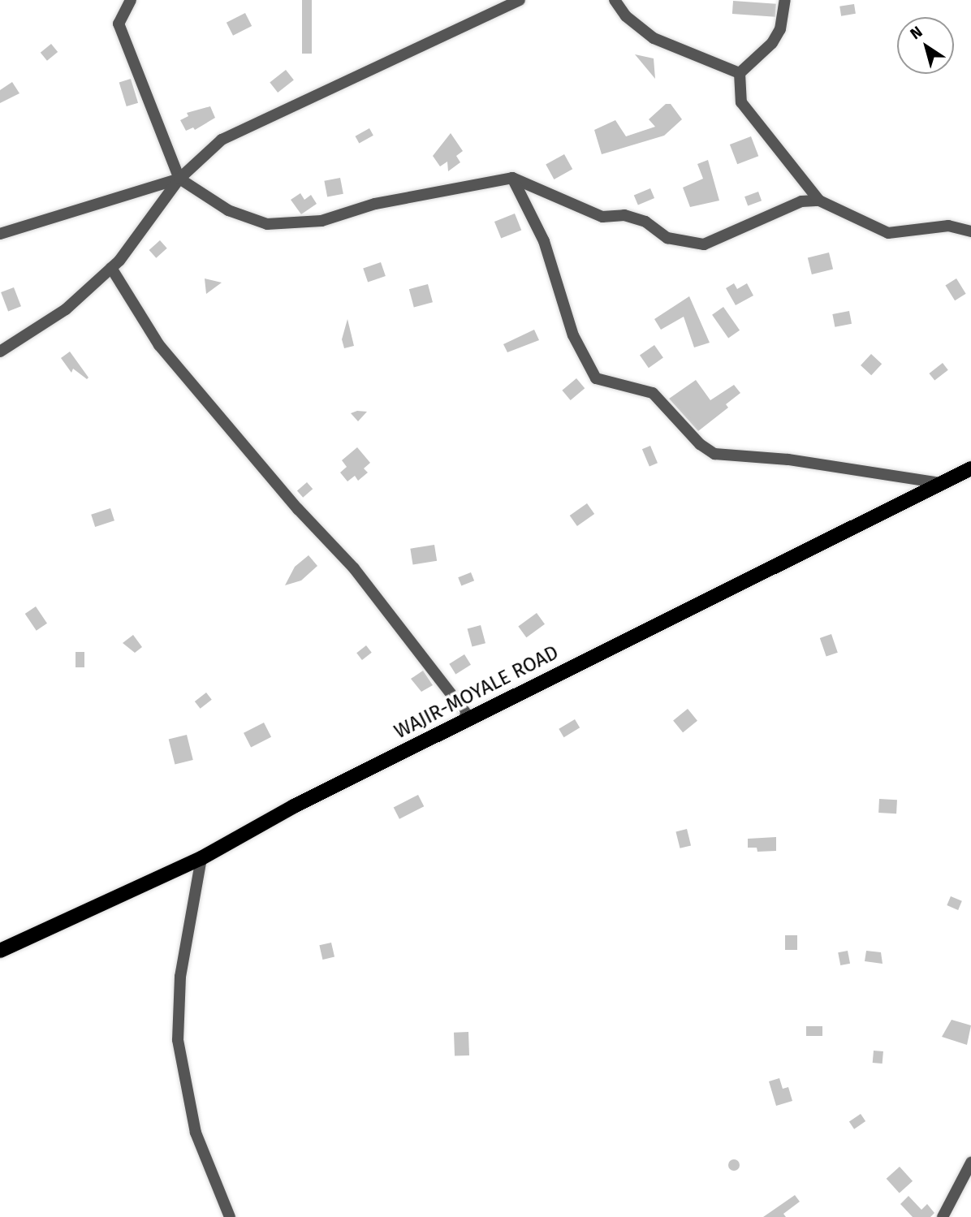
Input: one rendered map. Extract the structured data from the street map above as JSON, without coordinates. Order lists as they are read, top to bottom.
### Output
{
  "streets": {
    "main road": ["WAJIR-MOYALE ROAD"]
  },
  "north": "top left"
}
